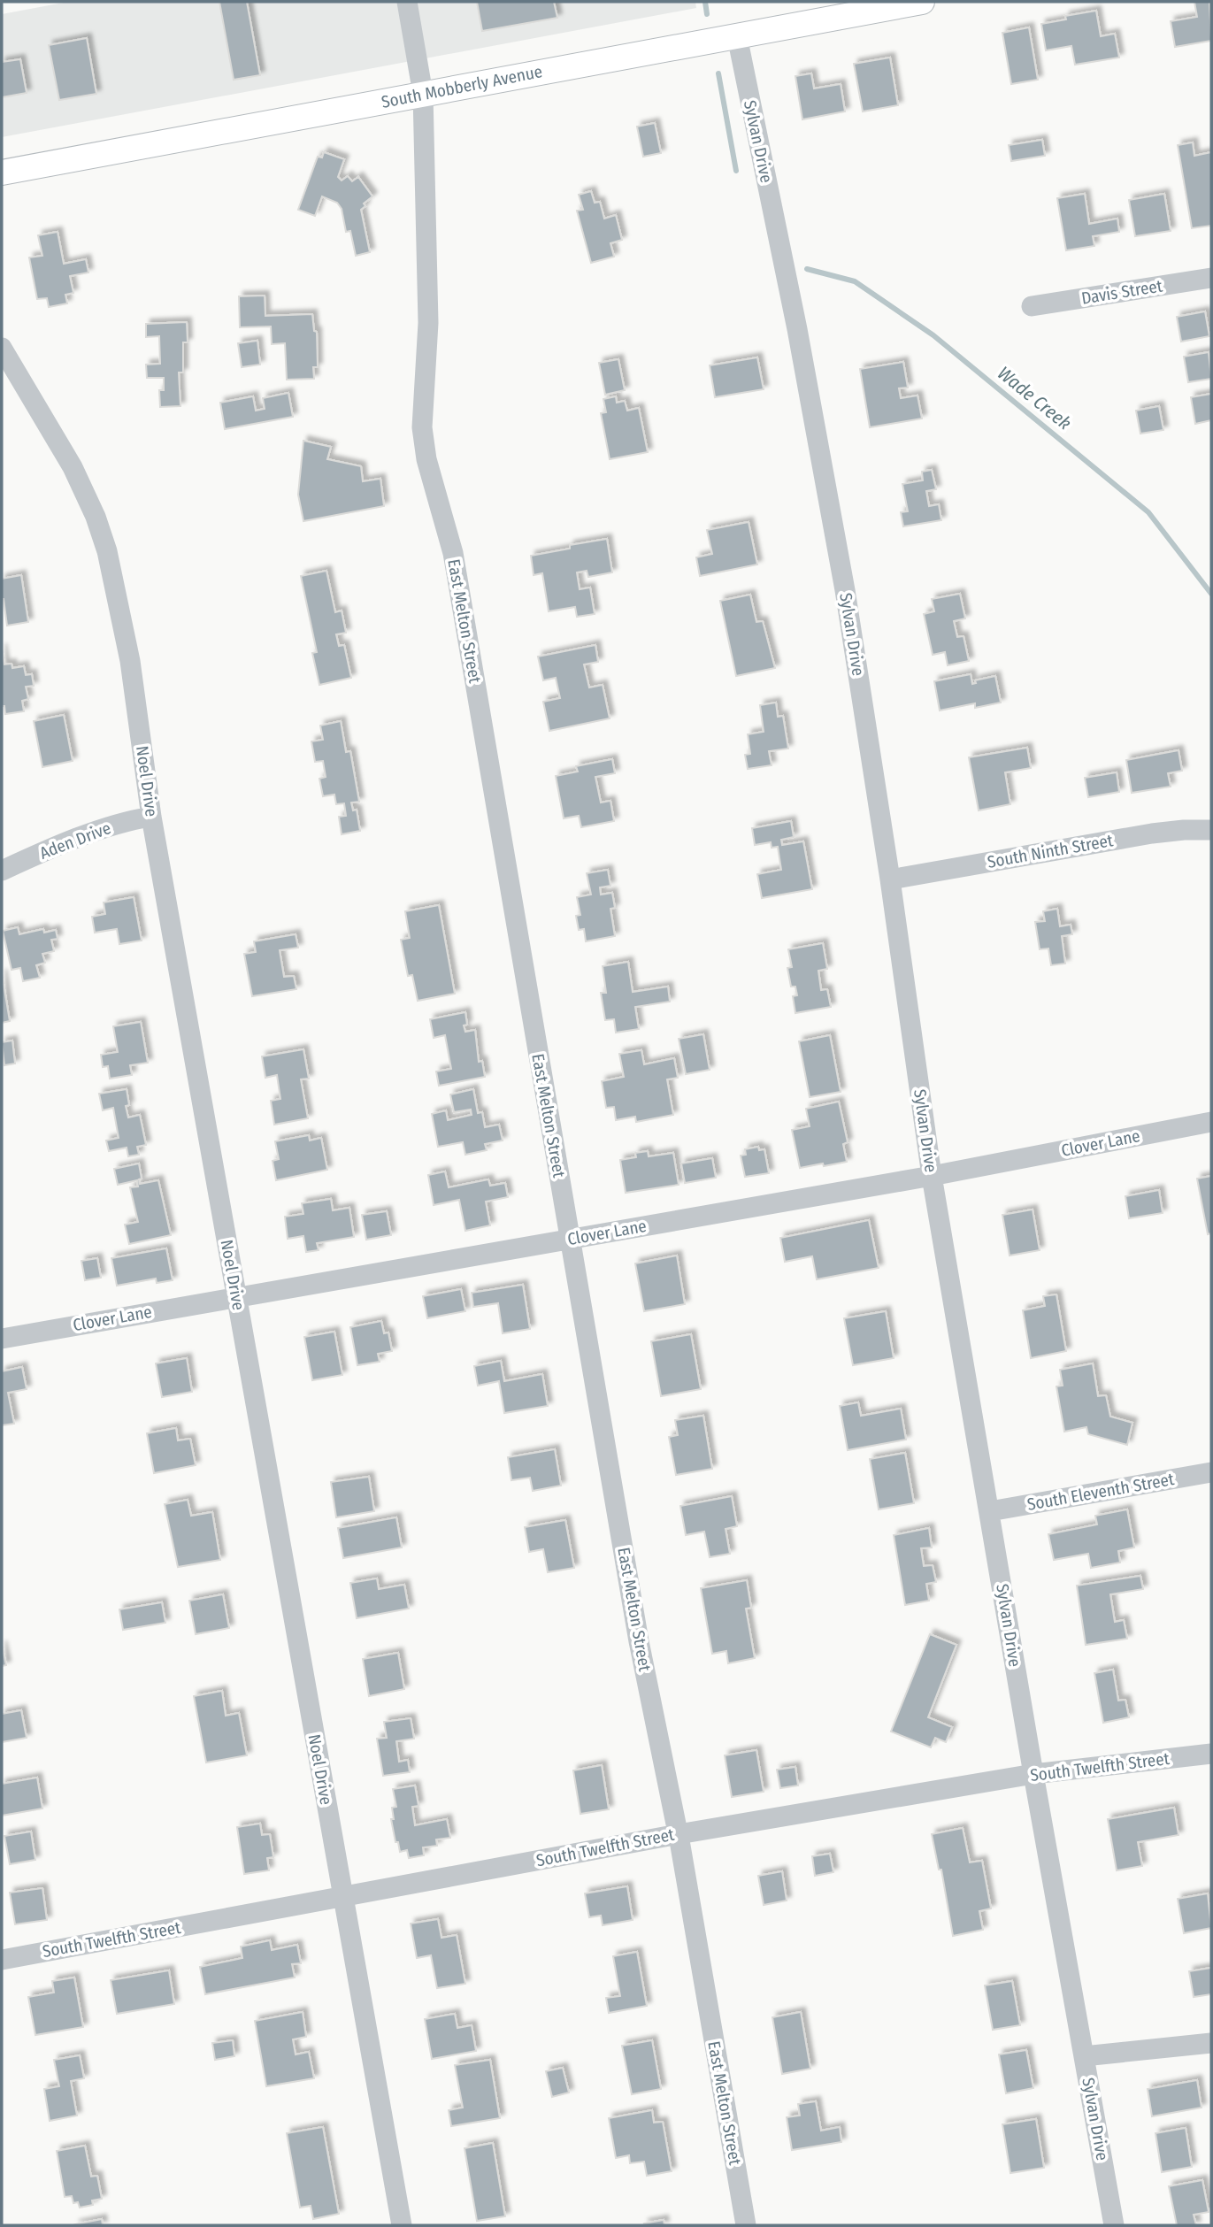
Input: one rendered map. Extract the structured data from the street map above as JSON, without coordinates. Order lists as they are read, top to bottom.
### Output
{
  "streets": {
    "main road": ["South Mobberly Avenue"],
    "street": [
      "Sylvan Drive",
      "Davis Street",
      "East Melton Street",
      "Noel Drive",
      "Aden Drive",
      "South Ninth Street",
      "Clover Lane",
      "South Eleventh Street",
      "South Twelfth Street"
    ]
  },
  "crossings": [
    ["South Mobberly Avenue", "Sylvan Drive"],
    ["South Mobberly Avenue", "East Melton Street"],
    ["Sylvan Drive", "South Ninth Street"],
    ["Sylvan Drive", "Clover Lane"],
    ["Sylvan Drive", "South Eleventh Street"],
    ["Sylvan Drive", "South Twelfth Street"],
    ["East Melton Street", "Clover Lane"],
    ["East Melton Street", "South Twelfth Street"],
    ["Noel Drive", "Aden Drive"],
    ["Noel Drive", "Clover Lane"],
    ["Noel Drive", "South Twelfth Street"]
  ],
  "water": ["Wade Creek"]
}
